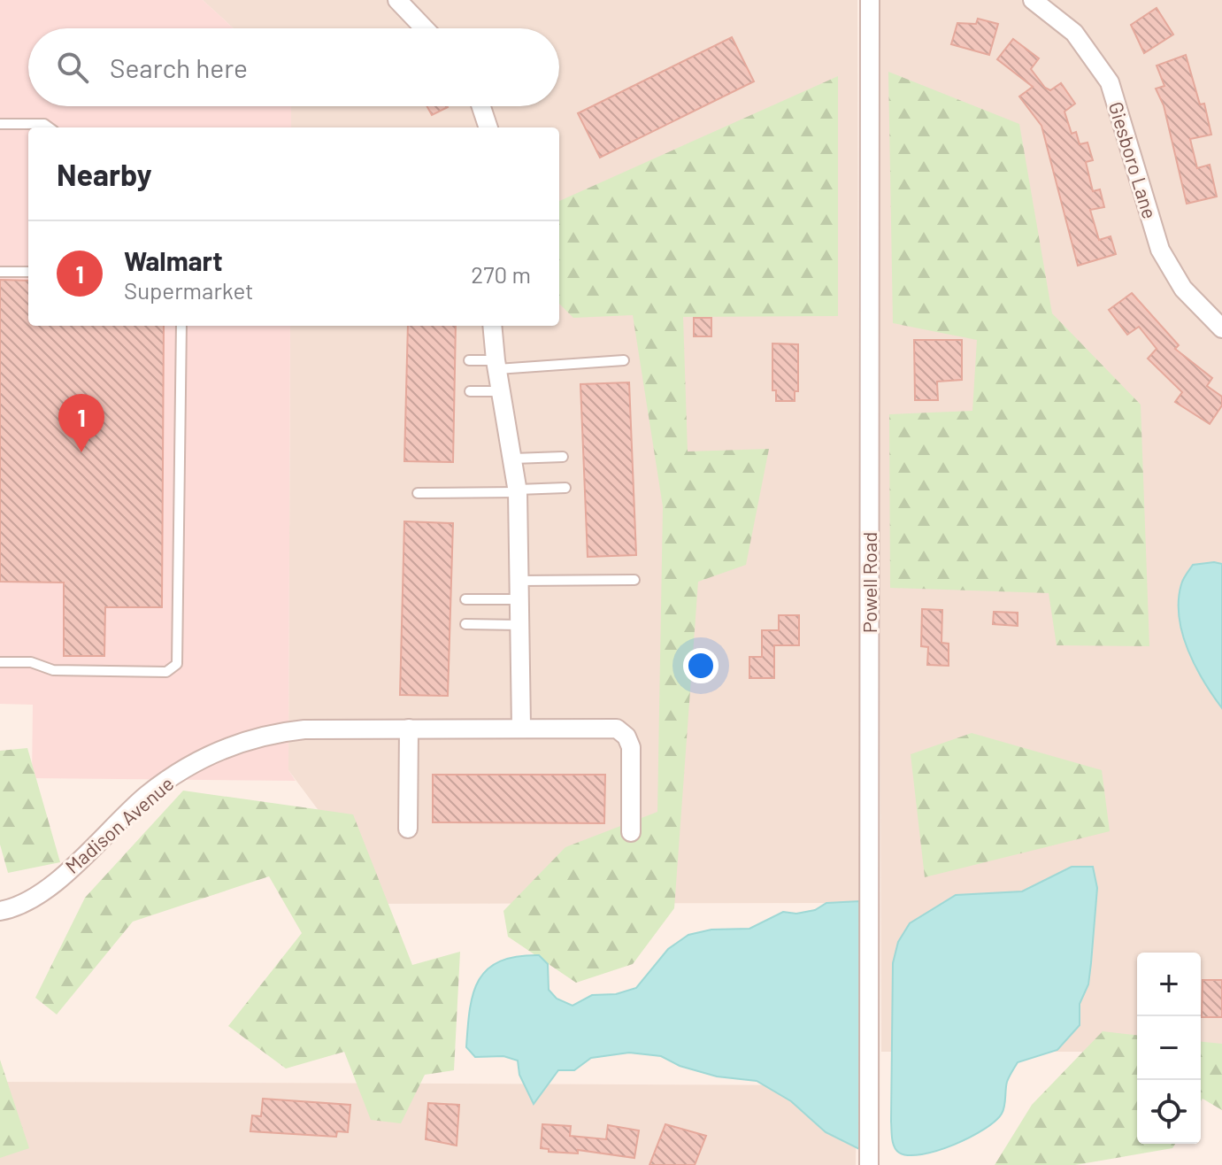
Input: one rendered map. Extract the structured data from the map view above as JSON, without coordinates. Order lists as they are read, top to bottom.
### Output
{
  "streets": {
    "street": ["Giesboro Lane", "Powell Road", "Madison Avenue"]
  },
  "page": {
    "search": "Search here",
    "heading": "Nearby",
    "list": [
      {
        "mark": "1",
        "name": "Walmart",
        "note": "Supermarket",
        "value": "270 m"
      }
    ],
    "pins": "1",
    "map_buttons": ["+", "−"]
  }
}
